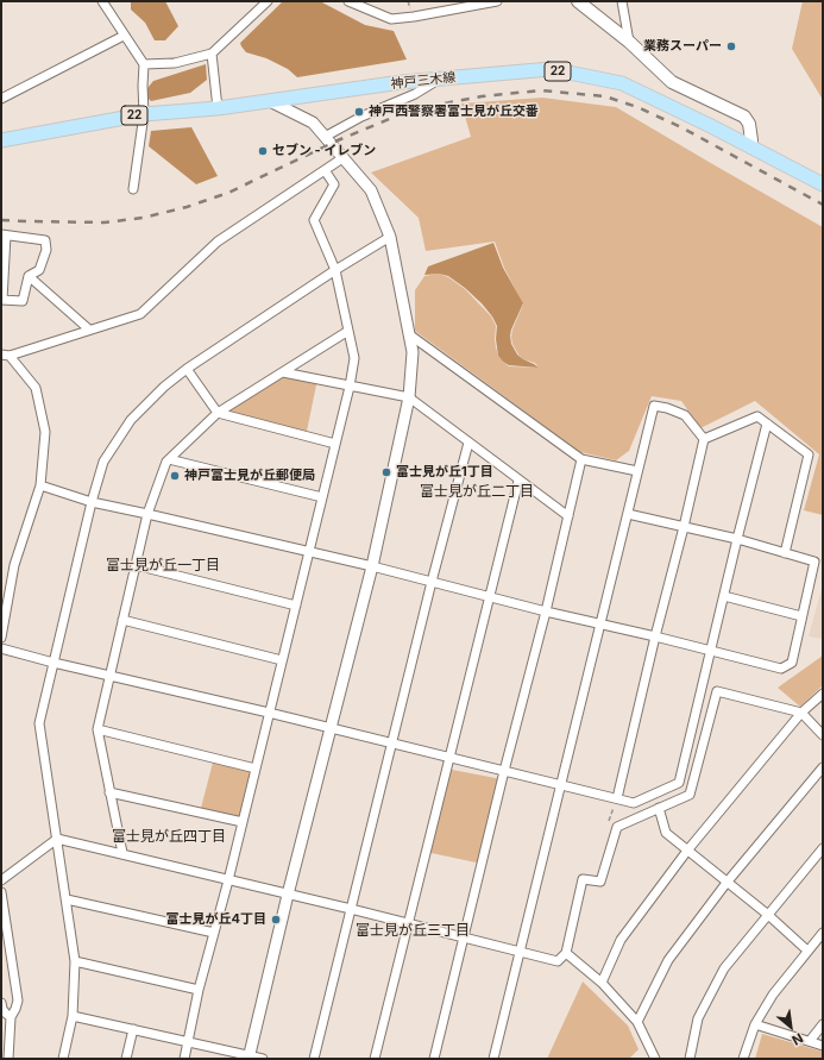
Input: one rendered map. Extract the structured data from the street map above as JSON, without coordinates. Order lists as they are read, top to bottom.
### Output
{
  "streets": {
    "main road": ["22", "神戸三木線"]
  },
  "districts": [
    "富士見が丘二丁目",
    "富士見が丘一丁目",
    "富士見が丘四丁目",
    "富士見が丘三丁目"
  ],
  "places": [
    "業務スーパー",
    "神戸西警察署富士見が丘交番",
    "セブン - イレブン",
    "富士見が丘1丁目",
    "神戸富士見が丘郵便局",
    "富士見が丘4丁目"
  ],
  "north": "bottom right"
}
